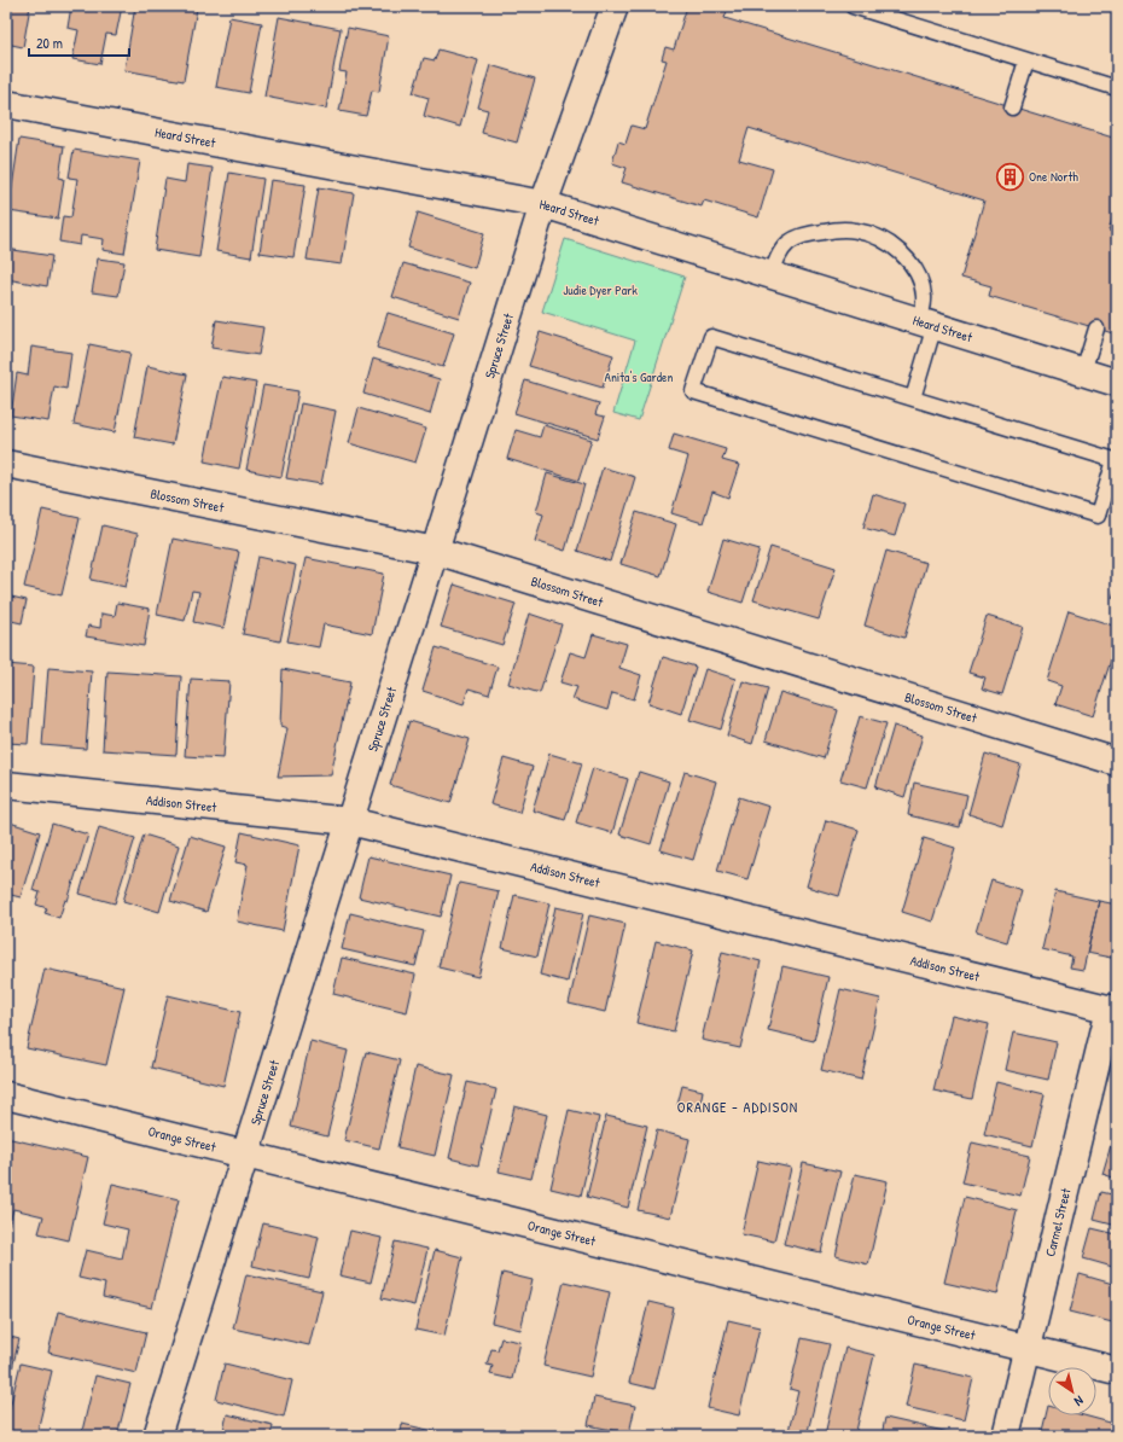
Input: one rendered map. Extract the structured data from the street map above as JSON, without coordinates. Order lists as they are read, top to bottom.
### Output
{
  "streets": {
    "street": [
      "Heard Street",
      "Spruce Street",
      "Blossom Street",
      "Addison Street",
      "Orange Street",
      "Carmel Street"
    ]
  },
  "crossings": [
    ["Heard Street", "Spruce Street"],
    ["Spruce Street", "Blossom Street"],
    ["Spruce Street", "Addison Street"],
    ["Spruce Street", "Orange Street"],
    ["Addison Street", "Carmel Street"],
    ["Orange Street", "Carmel Street"]
  ],
  "districts": ["ORANGE - ADDISON"],
  "parks": ["Judie Dyer Park", "Anita's Garden"],
  "places": {
    "building": ["One North"]
  },
  "scale_bar": "20 m",
  "north": "bottom right"
}
